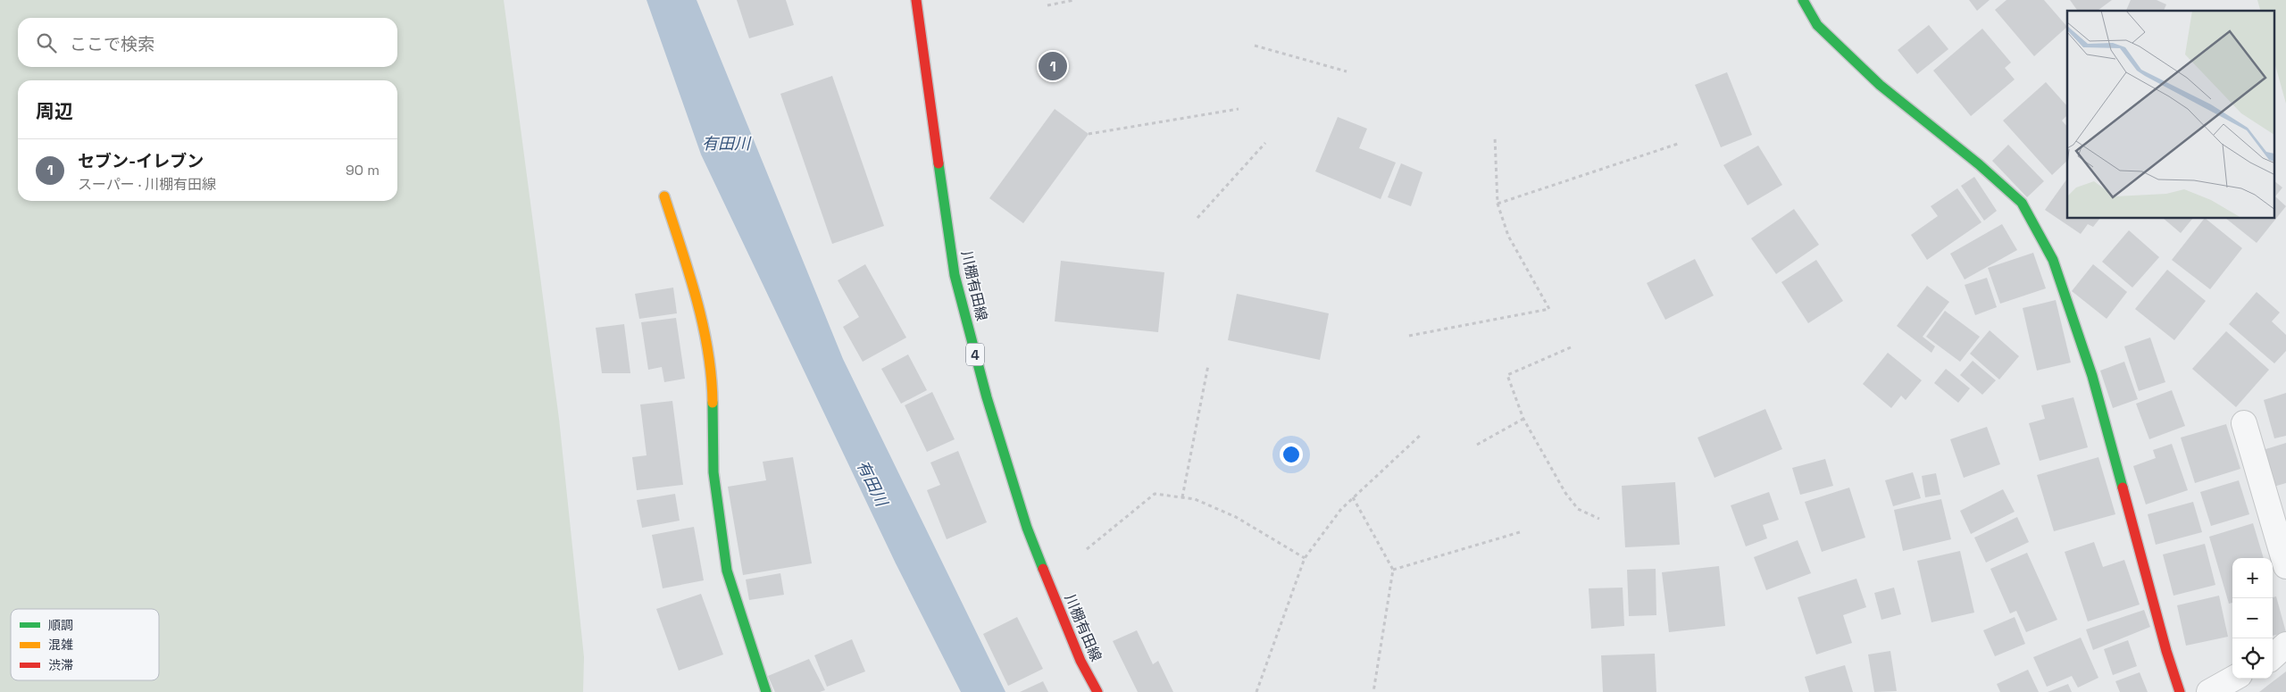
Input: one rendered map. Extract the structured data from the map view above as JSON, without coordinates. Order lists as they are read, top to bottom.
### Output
{
  "streets": {
    "street": ["川棚有田線", "4"]
  },
  "water": ["有田川"],
  "legend": ["順調", "混雑", "渋滞"],
  "page": {
    "search": "ここで検索",
    "pins": "1",
    "heading": "周辺",
    "list": [
      {
        "mark": "1",
        "name": "セブン-イレブン",
        "note": "スーパー · 川棚有田線",
        "value": "90 m"
      }
    ],
    "map_buttons": ["+", "−"]
  }
}
